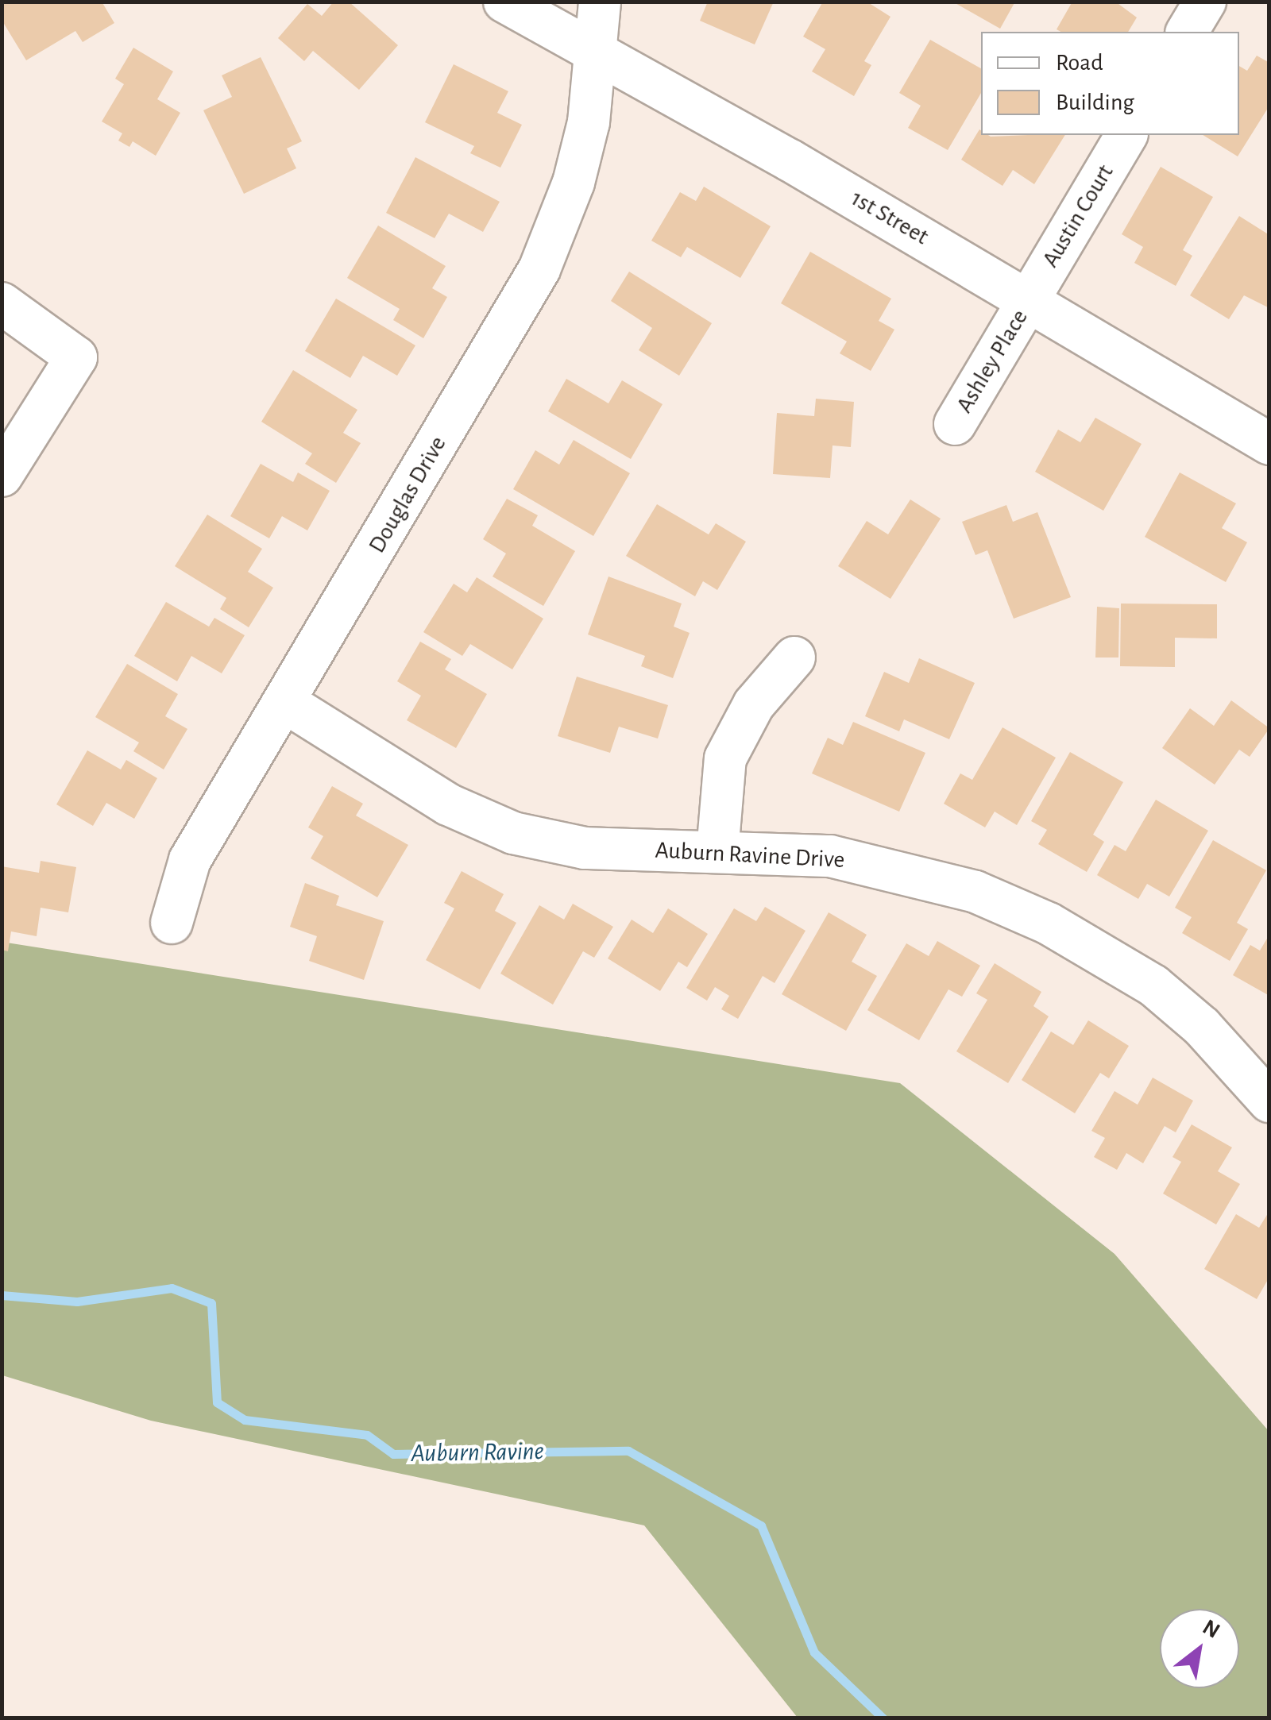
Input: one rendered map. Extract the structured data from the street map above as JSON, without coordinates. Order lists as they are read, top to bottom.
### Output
{
  "streets": {
    "street": [
      "Austin Court",
      "1st Street",
      "Ashley Place",
      "Douglas Drive",
      "Auburn Ravine Drive"
    ]
  },
  "crossings": [
    ["Austin Court", "1st Street"],
    ["Austin Court", "Ashley Place"],
    ["1st Street", "Ashley Place"],
    ["1st Street", "Douglas Drive"],
    ["Douglas Drive", "Auburn Ravine Drive"]
  ],
  "water": ["Auburn Ravine"],
  "legend": ["Road", "Building"],
  "north": "top right"
}
